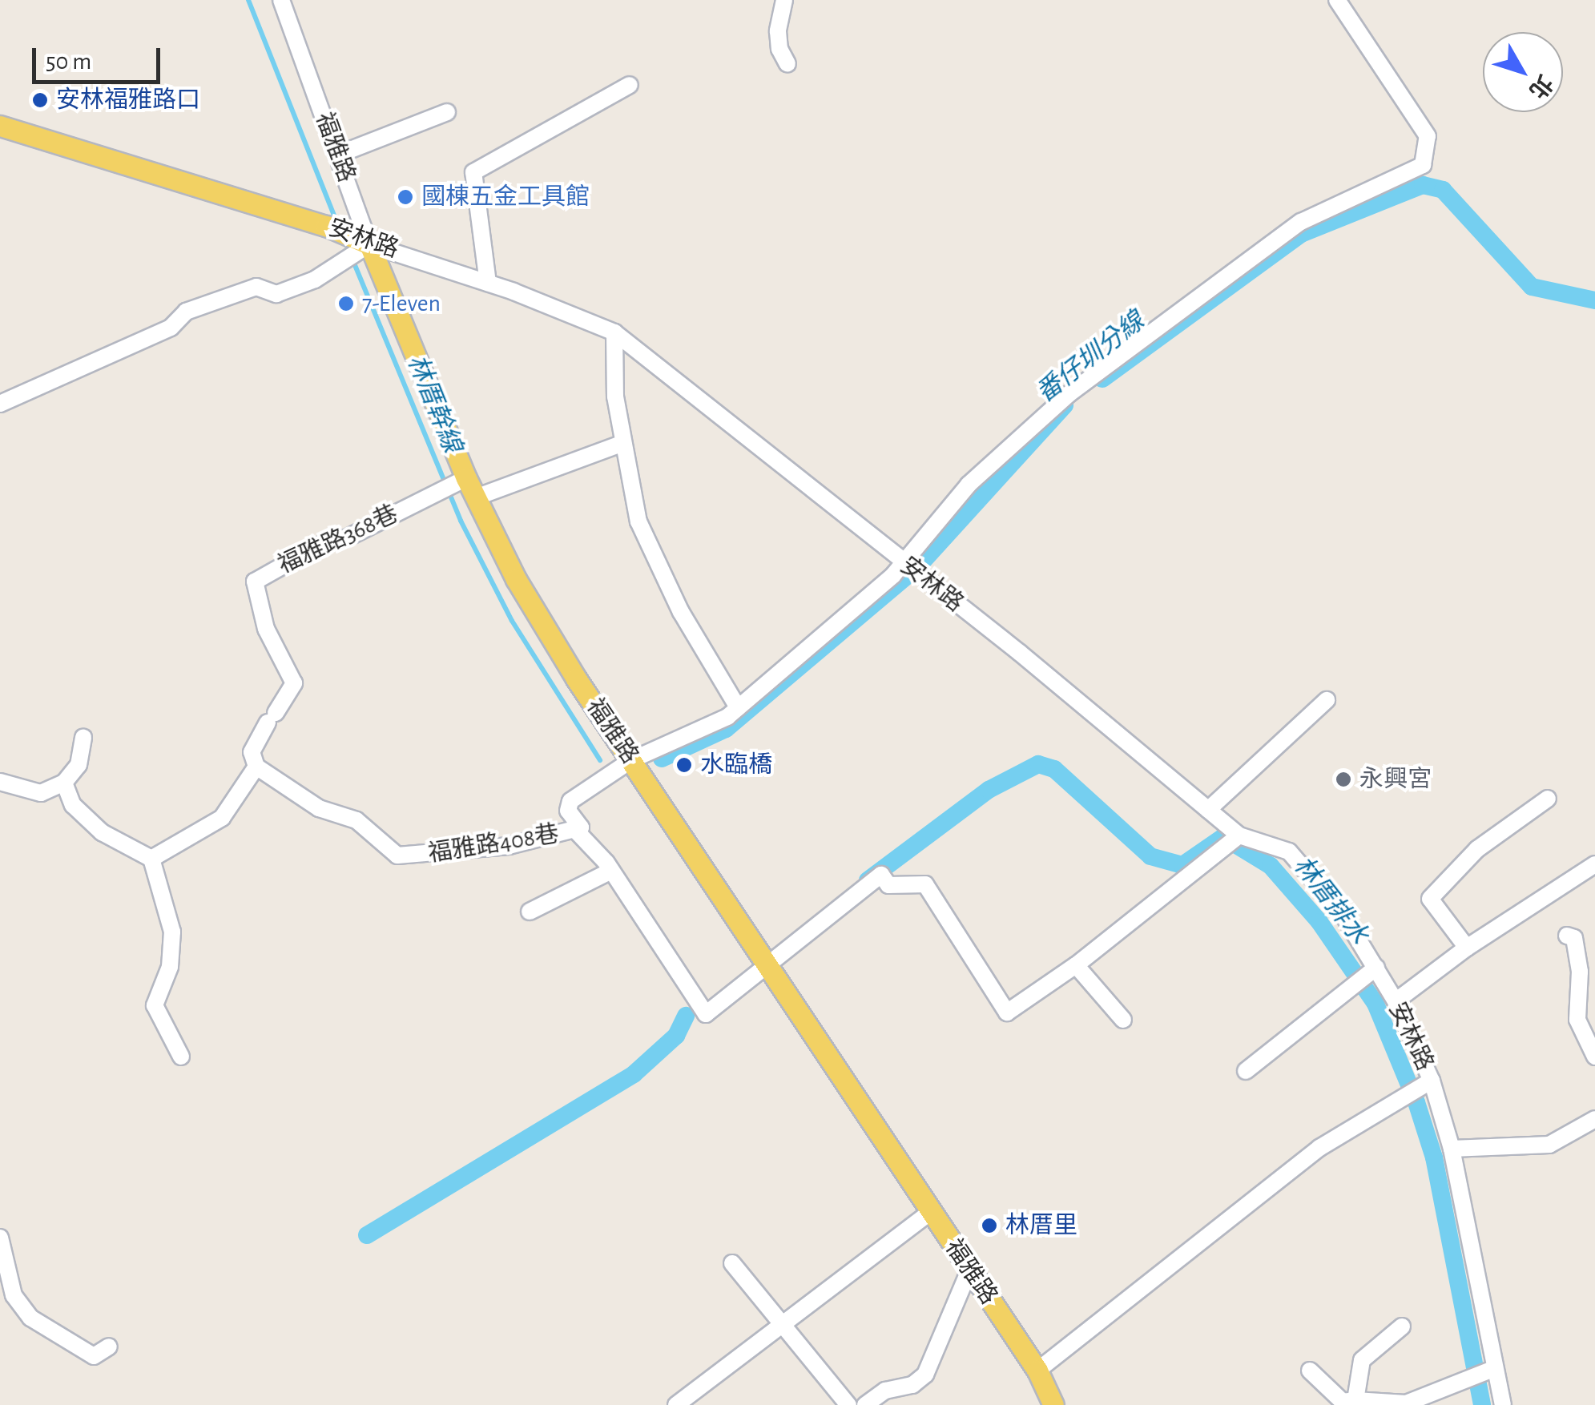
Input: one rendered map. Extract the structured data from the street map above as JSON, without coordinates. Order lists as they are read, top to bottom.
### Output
{
  "streets": {
    "main road": ["福雅路", "安林路"],
    "street": ["福雅路368巷", "福雅路408巷"]
  },
  "crossings": [
    ["福雅路", "安林路"],
    ["福雅路", "福雅路368巷"],
    ["福雅路", "福雅路408巷"],
    ["福雅路368巷", "福雅路408巷"]
  ],
  "water": ["番仔圳分線", "林厝幹線", "林厝排水"],
  "places": [
    "安林福雅路口",
    "國棟五金工具館",
    "7-Eleven",
    "水臨橋",
    "永興宮",
    "林厝里"
  ],
  "scale_bar": "50 m",
  "north": "bottom right"
}
